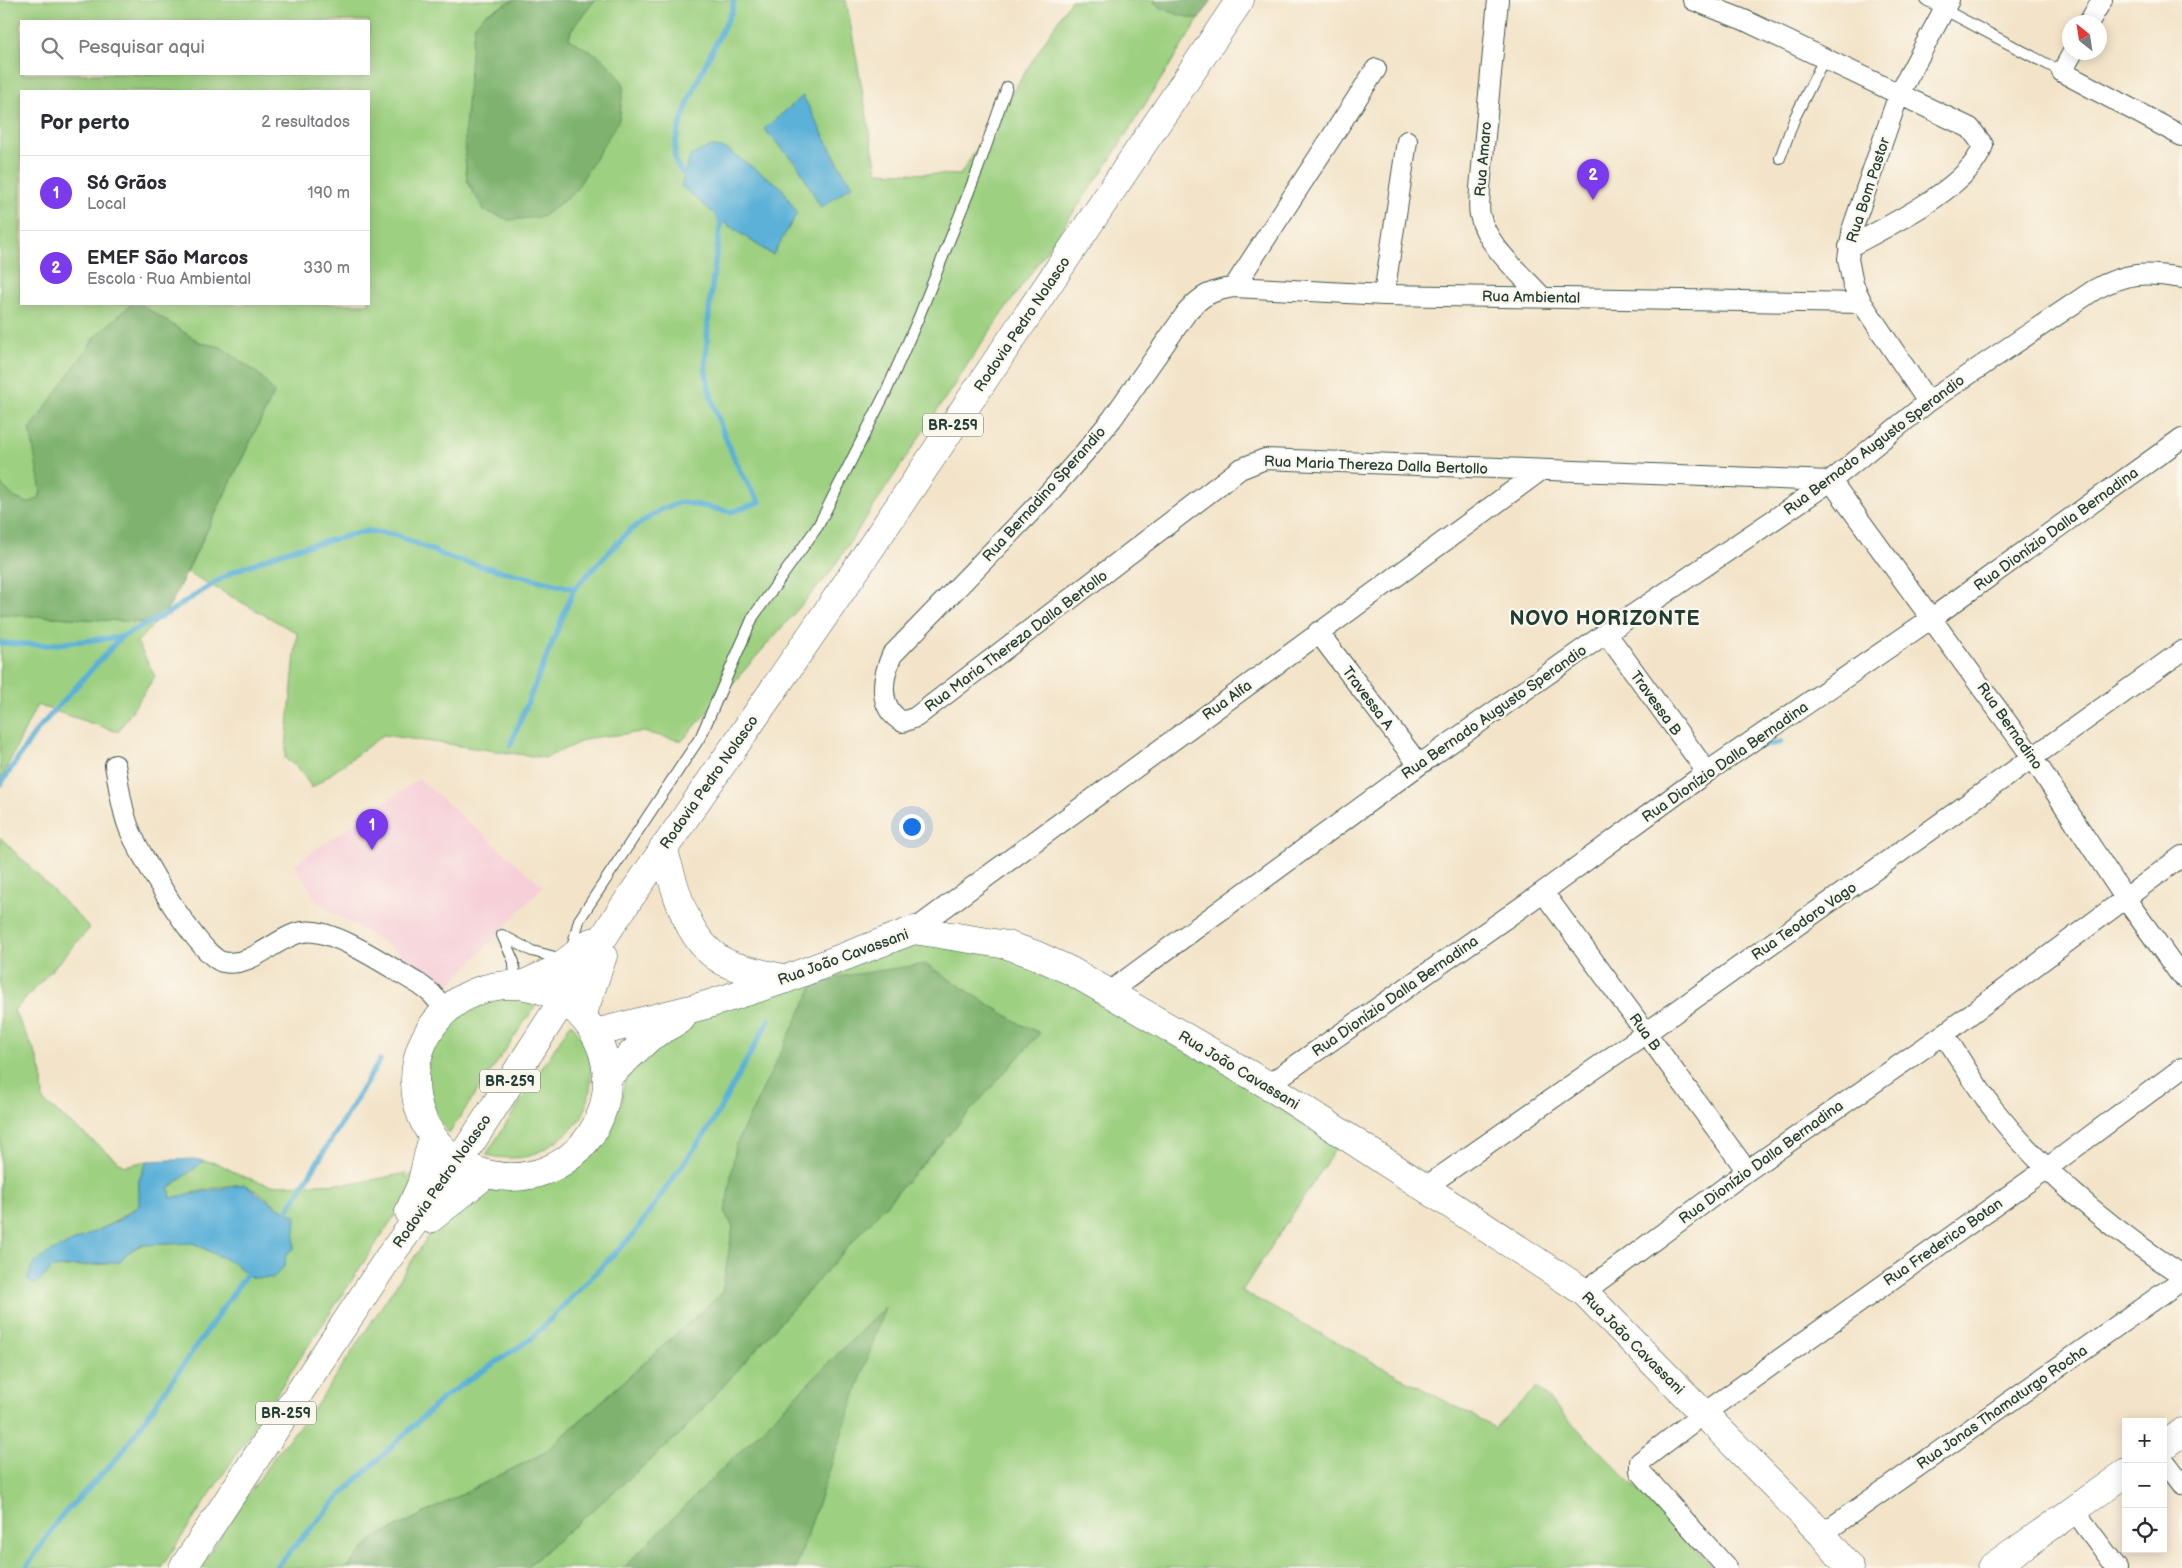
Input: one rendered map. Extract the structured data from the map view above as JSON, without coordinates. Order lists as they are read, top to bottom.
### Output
{
  "streets": {
    "main road": ["Rodovia Pedro Nolasco", "BR-259", "Rua João Cavassani"],
    "street": [
      "Rua Amaro",
      "Rua Bom Pastor",
      "Rua Ambiental",
      "Rua Bernado Augusto Sperandio",
      "Rua Maria Thereza Dalla Bertollo",
      "Rua Bernadino Sperandio",
      "Rua Dionízio Dalla Bernadina",
      "Travessa A",
      "Rua Alfa",
      "Travessa B",
      "Rua Bernadino",
      "Rua Teodoro Vago",
      "Rua B",
      "Rua Frederico Botan",
      "Rua Jonas Thamaturgo Rocha"
    ]
  },
  "crossings": [
    ["Rua Amaro", "Rua Ambiental"],
    ["Rua Bom Pastor", "Rua Ambiental"],
    ["Rua Bom Pastor", "Rua Bernado Augusto Sperandio"],
    ["Rua Ambiental", "Rua Bernadino Sperandio"],
    ["Rua Bernado Augusto Sperandio", "Rua Maria Thereza Dalla Bertollo"],
    ["Rua Bernado Augusto Sperandio", "Travessa A"],
    ["Rua Bernado Augusto Sperandio", "Travessa B"],
    ["Rua Bernado Augusto Sperandio", "Rua Bernadino"],
    ["Rua Bernado Augusto Sperandio", "Rua João Cavassani"],
    ["Rua Maria Thereza Dalla Bertollo", "Rua Bernadino Sperandio"],
    ["Rua Maria Thereza Dalla Bertollo", "Rua Alfa"],
    ["Rua Maria Thereza Dalla Bertollo", "Rua Bernadino"],
    ["Rua Dionízio Dalla Bernadina", "Travessa B"],
    ["Rua Dionízio Dalla Bernadina", "Rua Bernadino"],
    ["Rua Dionízio Dalla Bernadina", "Rua João Cavassani"],
    ["Rua Dionízio Dalla Bernadina", "Rua B"],
    ["Travessa A", "Rua Alfa"],
    ["Rua Alfa", "Rua João Cavassani"],
    ["Rua Bernadino", "Rua Teodoro Vago"],
    ["Rua Teodoro Vago", "Rua João Cavassani"],
    ["Rua Teodoro Vago", "Rua B"],
    ["Rua João Cavassani", "Rua Frederico Botan"],
    ["Rua João Cavassani", "Rua Jonas Thamaturgo Rocha"]
  ],
  "districts": ["NOVO HORIZONTE"],
  "north": "top left",
  "page": {
    "search": "Pesquisar aqui",
    "heading": ["Por perto", "2 resultados"],
    "list": [
      {
        "mark": "1",
        "name": "Só Grãos",
        "note": "Local",
        "value": "190 m"
      },
      {
        "mark": "2",
        "name": "EMEF São Marcos",
        "note": "Escola · Rua Ambiental",
        "value": "330 m"
      }
    ],
    "pins": ["2", "1"],
    "map_buttons": ["+", "−"]
  }
}
